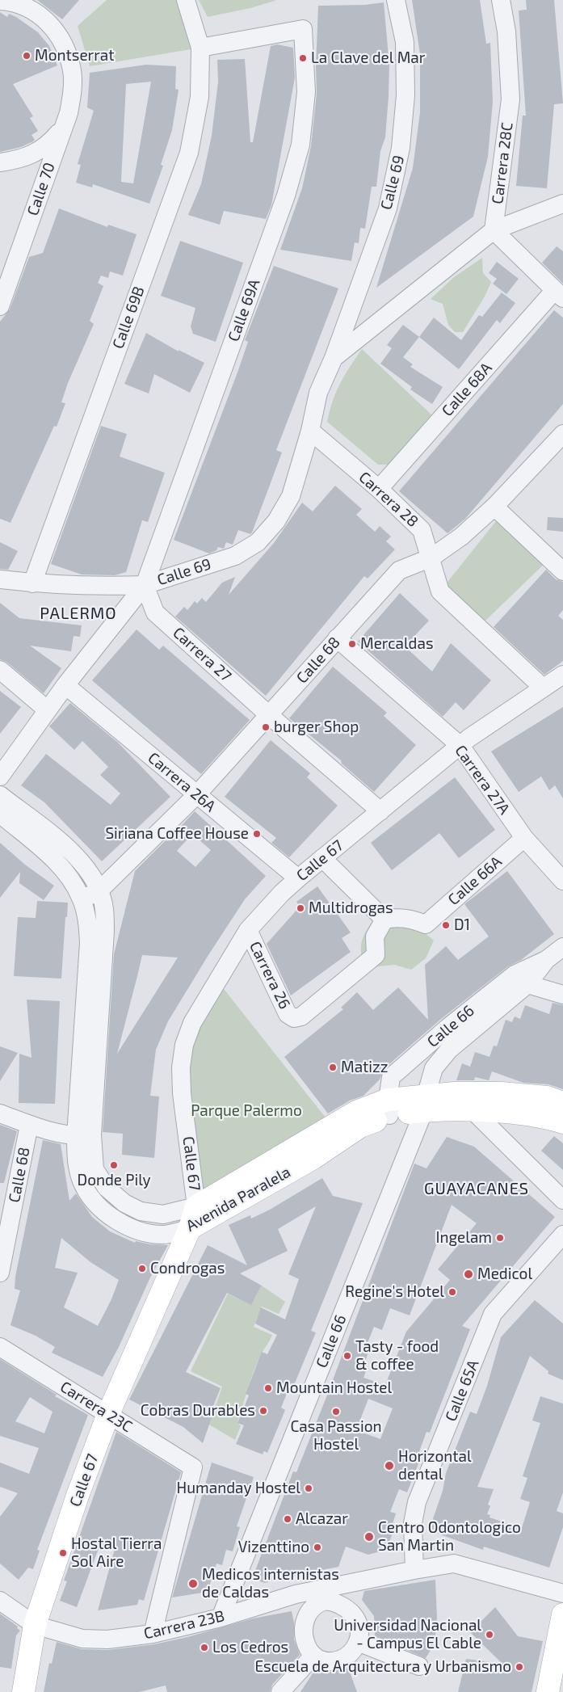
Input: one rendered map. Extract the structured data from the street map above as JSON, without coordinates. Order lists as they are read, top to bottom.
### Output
{
  "streets": {
    "main road": ["Calle 67", "Avenida Paralela"],
    "street": [
      "Carrera 28C",
      "Calle 69",
      "Calle 70",
      "Calle 69A",
      "Calle 69B",
      "Calle 68A",
      "Carrera 28",
      "Carrera 27",
      "Calle 68",
      "Carrera 27A",
      "Carrera 26A",
      "Calle 66A",
      "Carrera 26",
      "Calle 66",
      "Calle 65A",
      "Carrera 23C",
      "Carrera 23B"
    ]
  },
  "crossings": [
    ["Carrera 28C", "Calle 69"],
    ["Calle 69", "Calle 69A"],
    ["Calle 69", "Carrera 28"],
    ["Calle 69", "Carrera 27"],
    ["Calle 69", "Carrera 26A"],
    ["Calle 69A", "Calle 69B"],
    ["Calle 69A", "Carrera 27"],
    ["Calle 68A", "Carrera 28"],
    ["Carrera 28", "Calle 68"],
    ["Carrera 28", "Calle 67"],
    ["Carrera 27", "Calle 68"],
    ["Carrera 27", "Calle 67"],
    ["Calle 68", "Carrera 27A"],
    ["Calle 68", "Carrera 26A"],
    ["Calle 68", "Avenida Paralela"],
    ["Carrera 27A", "Calle 67"],
    ["Carrera 27A", "Calle 66A"],
    ["Carrera 26A", "Calle 67"],
    ["Calle 67", "Carrera 26"],
    ["Calle 67", "Avenida Paralela"],
    ["Calle 67", "Carrera 23C"],
    ["Calle 67", "Carrera 23B"],
    ["Calle 66A", "Carrera 26"],
    ["Calle 66", "Avenida Paralela"],
    ["Calle 66", "Carrera 23B"],
    ["Calle 65A", "Carrera 23B"],
    ["Carrera 23C", "Carrera 23B"]
  ],
  "districts": ["PALERMO", "GUAYACANES"],
  "parks": ["Parque Palermo"],
  "places": [
    "Montserrat",
    "La Clave del Mar",
    "Mercaldas",
    "burger Shop",
    "Siriana Coffee House",
    "Multidrogas",
    "D1",
    "Matizz",
    "Donde Pily",
    "Ingelam",
    "Condrogas",
    "Medicol",
    "Regine's Hotel",
    "Tasty - food & coffee",
    "Mountain Hostel",
    "Cobras Durables",
    "Casa Passion Hostel",
    "Horizontal dental",
    "Humanday Hostel",
    "Alcazar",
    "Centro Odontologico San Martin",
    "Vizenttino",
    "Hostal Tierra Sol Aire",
    "Medicos internistas de Caldas",
    "Universidad Nacional - Campus El Cable",
    "Los Cedros",
    "Escuela de Arquitectura y Urbanismo"
  ]
}
